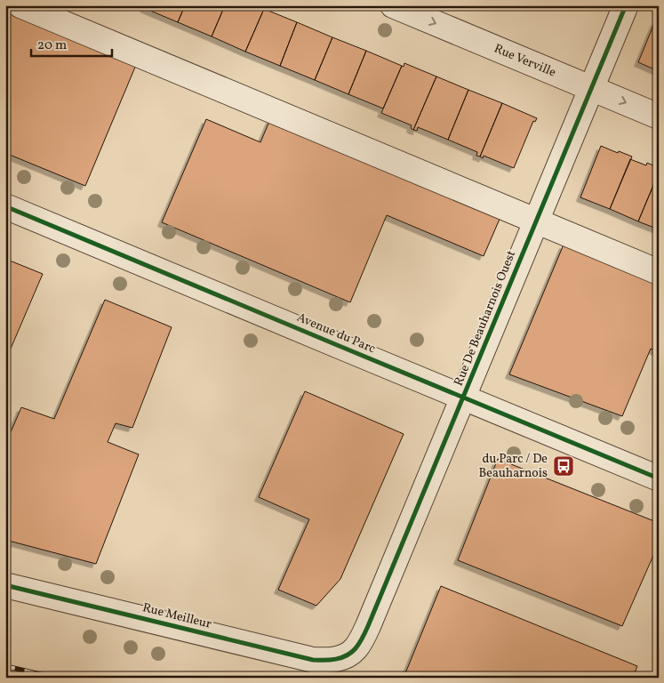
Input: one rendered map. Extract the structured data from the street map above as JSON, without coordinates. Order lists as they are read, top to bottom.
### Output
{
  "streets": {
    "street": [
      "Rue Verville",
      "Rue De Beauharnois Ouest",
      "Avenue du Parc",
      "Rue Meilleur"
    ]
  },
  "crossings": [
    ["Rue Verville", "Rue De Beauharnois Ouest"],
    ["Rue De Beauharnois Ouest", "Avenue du Parc"],
    ["Rue De Beauharnois Ouest", "Rue Meilleur"]
  ],
  "places": {
    "bus stop": ["du Parc / De Beauharnois"]
  },
  "scale_bar": "20 m"
}
